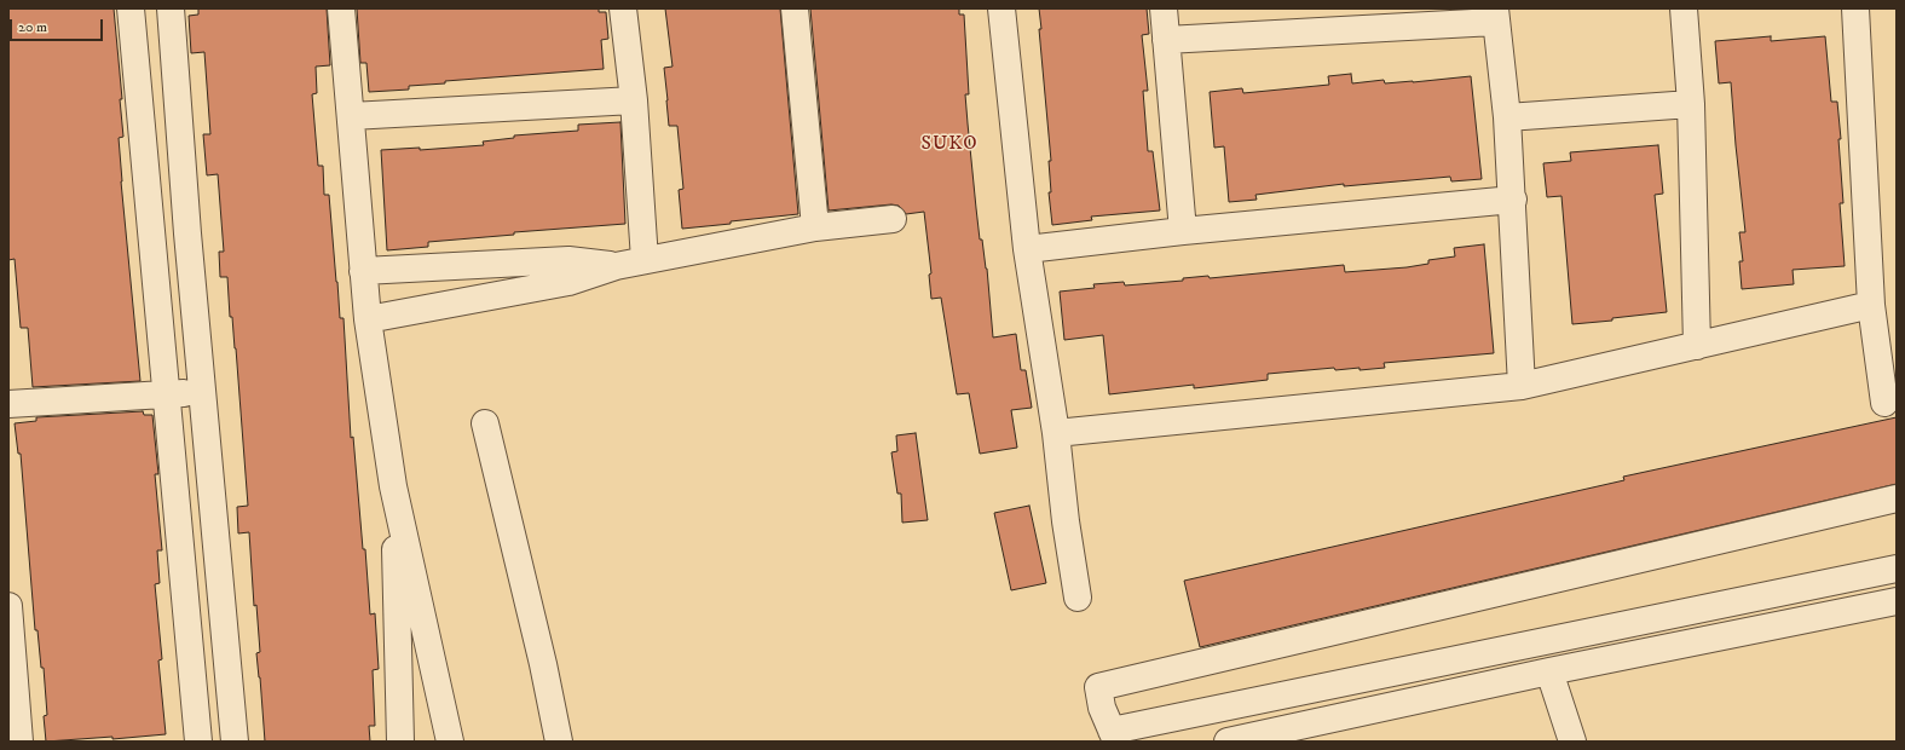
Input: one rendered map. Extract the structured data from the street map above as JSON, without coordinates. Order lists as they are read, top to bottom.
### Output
{
  "districts": ["SUKO"],
  "scale_bar": "20 m"
}
